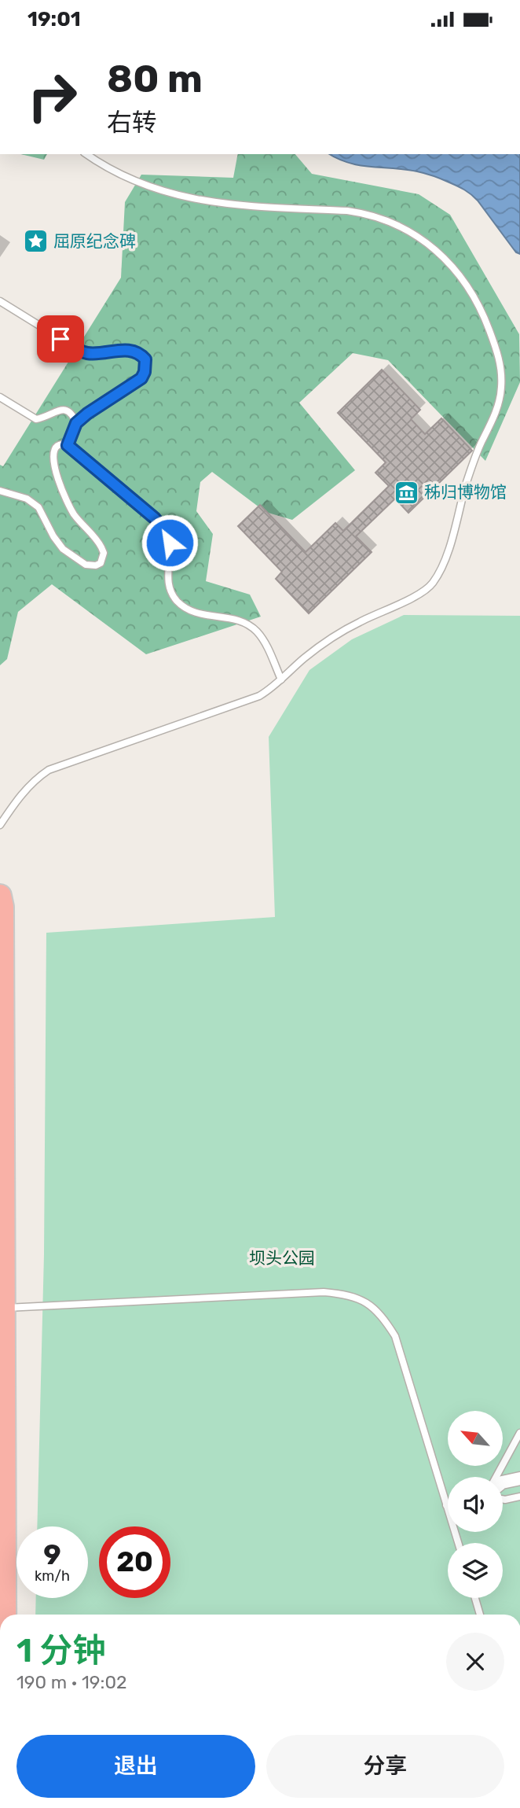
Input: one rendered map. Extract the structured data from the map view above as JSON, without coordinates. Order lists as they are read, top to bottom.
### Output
{
  "parks": ["坝头公园"],
  "places": {
    "place": ["屈原纪念碑"],
    "museum": ["秭归博物馆"]
  },
  "north": "top left",
  "page": {
    "status": "19:01",
    "turn": ["80 m", "右转"],
    "speed": "9 km/h",
    "limit": "20",
    "heading": ["1 分钟", "190 m · 19:02"],
    "buttons": ["退出", "分享"]
  }
}
